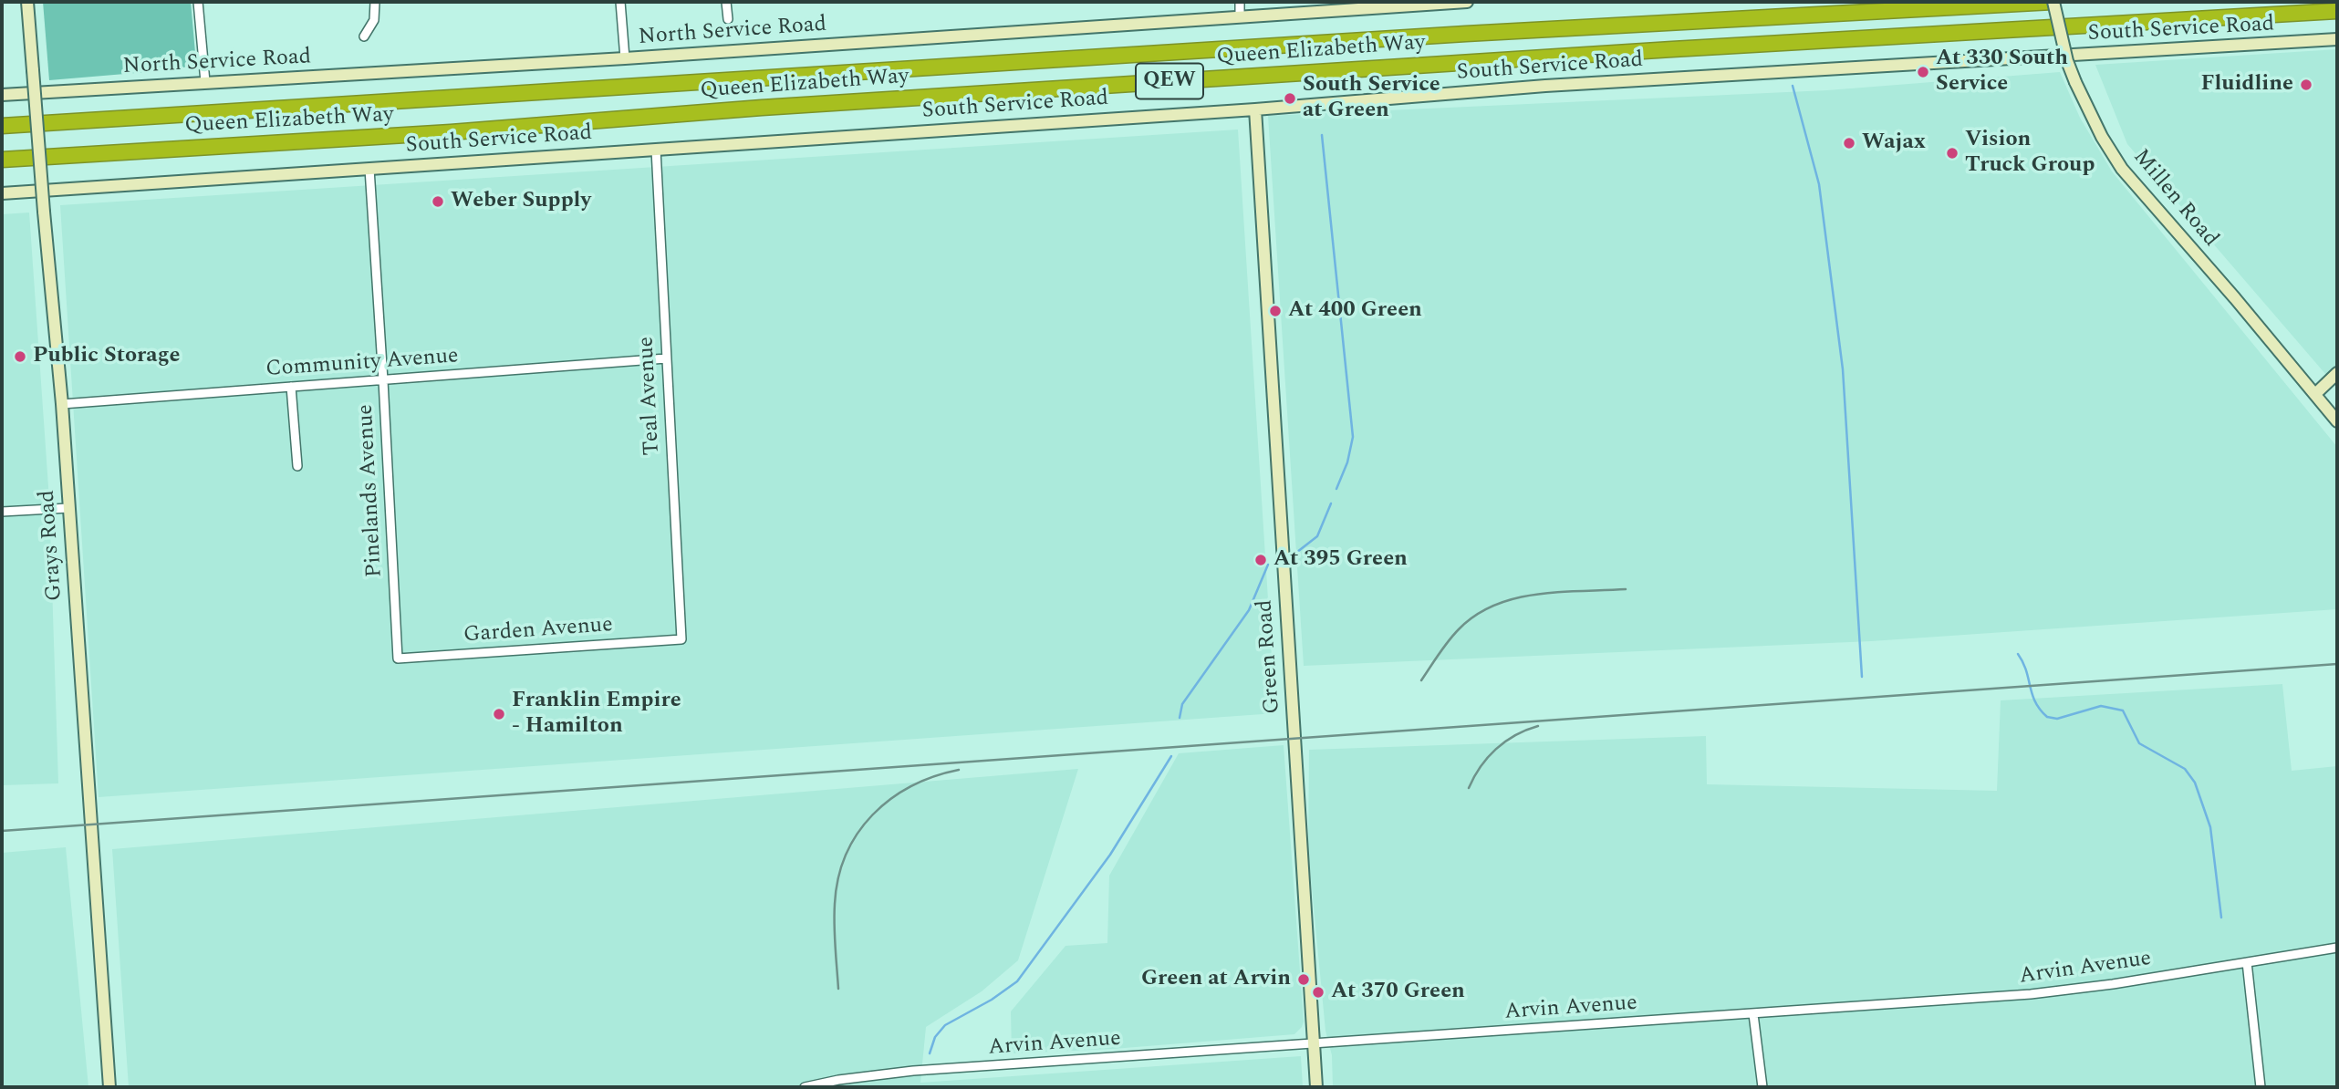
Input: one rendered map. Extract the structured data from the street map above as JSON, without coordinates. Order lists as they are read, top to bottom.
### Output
{
  "streets": {
    "highway": ["Queen Elizabeth Way", "QEW"],
    "street": [
      "South Service Road",
      "North Service Road",
      "Millen Road",
      "Community Avenue",
      "Teal Avenue",
      "Pinelands Avenue",
      "Grays Road",
      "Garden Avenue",
      "Green Road",
      "Arvin Avenue"
    ]
  },
  "crossings": [
    ["South Service Road", "Teal Avenue"],
    ["South Service Road", "Pinelands Avenue"],
    ["South Service Road", "Green Road"],
    ["Queen Elizabeth Way", "Millen Road"],
    ["Community Avenue", "Teal Avenue"],
    ["Community Avenue", "Pinelands Avenue"],
    ["Community Avenue", "Grays Road"],
    ["Teal Avenue", "Garden Avenue"],
    ["Pinelands Avenue", "Garden Avenue"],
    ["Green Road", "Arvin Avenue"]
  ],
  "places": [
    "At 330 South Service",
    "Fluidline",
    "South Service at Green",
    "Wajax",
    "Vision Truck Group",
    "Weber Supply",
    "At 400 Green",
    "Public Storage",
    "At 395 Green",
    "Franklin Empire - Hamilton",
    "Green at Arvin",
    "At 370 Green"
  ]
}
